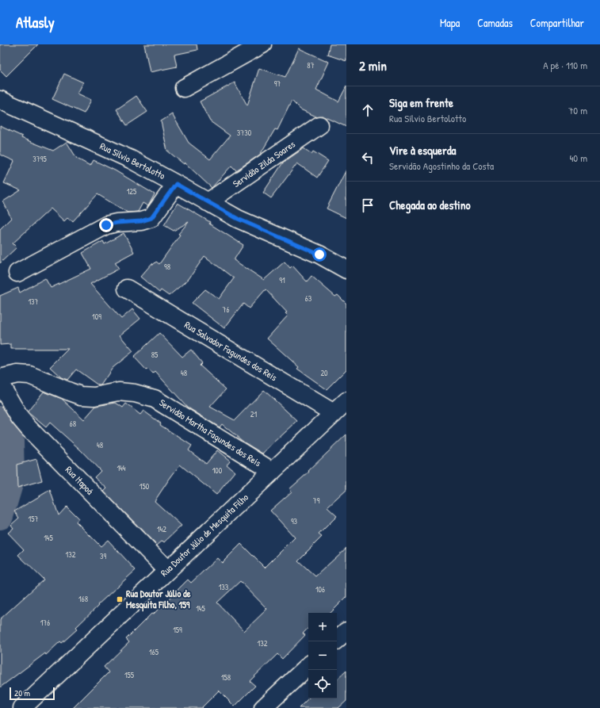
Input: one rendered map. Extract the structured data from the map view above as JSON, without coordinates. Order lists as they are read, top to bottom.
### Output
{
  "streets": {
    "street": [
      "Rua Sílvio Bertolotto",
      "Servidão Zilda Soares",
      "Rua Salvador Fagundes dos Reis",
      "Servidão Martha Fagundes dos Reis",
      "Rua Itapoá",
      "Rua Doutor Júlio de Mesquita Filho"
    ]
  },
  "crossings": [
    ["Rua Sílvio Bertolotto", "Servidão Zilda Soares"],
    ["Rua Salvador Fagundes dos Reis", "Rua Doutor Júlio de Mesquita Filho"],
    ["Servidão Martha Fagundes dos Reis", "Rua Doutor Júlio de Mesquita Filho"],
    ["Rua Itapoá", "Rua Doutor Júlio de Mesquita Filho"]
  ],
  "places": {
    "transit": ["Rua Doutor Júlio de Mesquita Filho, 159"]
  },
  "house_numbers": [
    "87",
    "97",
    "3730",
    "3795",
    "125",
    "98",
    "91",
    "63",
    "137",
    "76",
    "109",
    "85",
    "48",
    "20",
    "21",
    "68",
    "48",
    "144",
    "100",
    "150",
    "79",
    "157",
    "93",
    "142",
    "145",
    "132",
    "39",
    "133",
    "106",
    "168",
    "145",
    "176",
    "159",
    "132",
    "165",
    "155",
    "158"
  ],
  "scale_bar": "20 m",
  "page": {
    "header": "Atlasly",
    "nav": ["Mapa", "Camadas", "Compartilhar"],
    "heading": ["2 min", "A pé · 110 m"],
    "list": [
      ["Siga em frente", "Rua Sílvio Bertolotto", "70 m"],
      ["Vire à esquerda", "Servidão Agostinho da Costa", "40 m"],
      "Chegada ao destino"
    ],
    "map_buttons": ["+", "−"],
    "scale": "20 m"
  }
}
